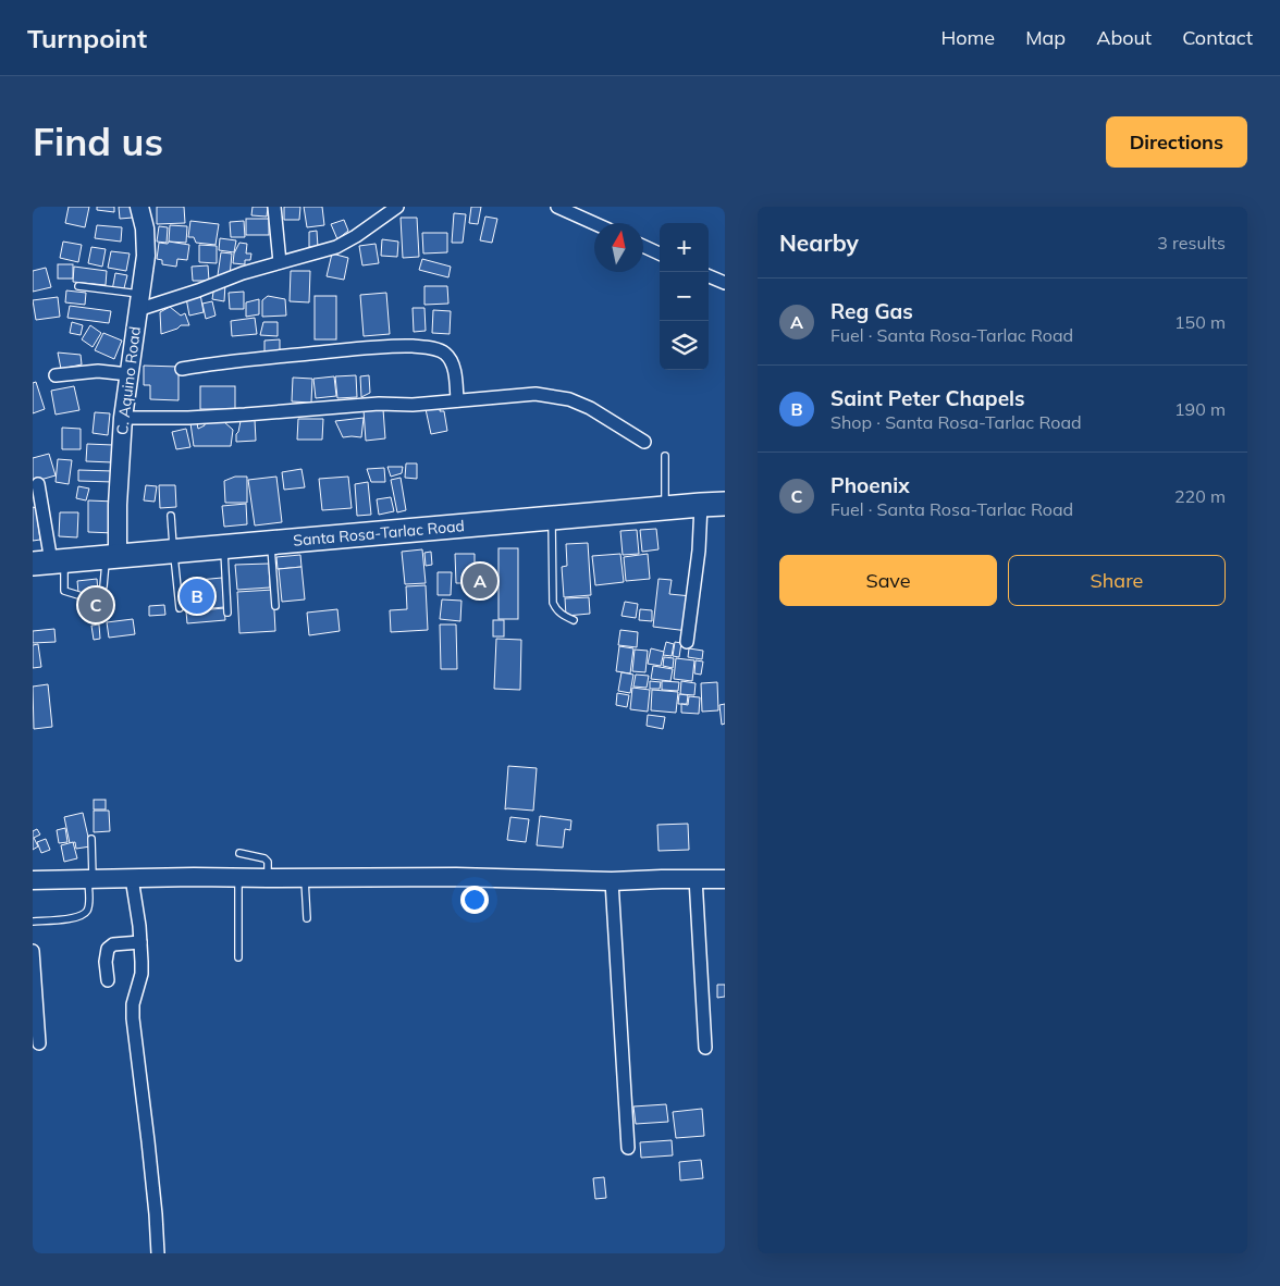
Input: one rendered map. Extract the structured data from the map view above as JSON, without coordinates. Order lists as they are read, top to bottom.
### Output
{
  "streets": {
    "highway": ["Santa Rosa-Tarlac Road"],
    "street": ["C. Aquino Road"]
  },
  "crossings": [
    ["C. Aquino Road", "Santa Rosa-Tarlac Road"]
  ],
  "north": "top",
  "page": {
    "header": "Turnpoint",
    "nav": [
      "Home",
      "Map",
      "About",
      "Contact"
    ],
    "buttons": [
      "Directions",
      ["Save", "Share"]
    ],
    "title": "Find us",
    "heading": ["Nearby", "3 results"],
    "map_buttons": ["+", "−"],
    "list": [
      {
        "mark": "A",
        "name": "Reg Gas",
        "note": "Fuel · Santa Rosa-Tarlac Road",
        "value": "150 m"
      },
      {
        "mark": "B",
        "name": "Saint Peter Chapels",
        "note": "Shop · Santa Rosa-Tarlac Road",
        "value": "190 m"
      },
      {
        "mark": "C",
        "name": "Phoenix",
        "note": "Fuel · Santa Rosa-Tarlac Road",
        "value": "220 m"
      }
    ],
    "pins": ["A", "B", "C"]
  }
}
